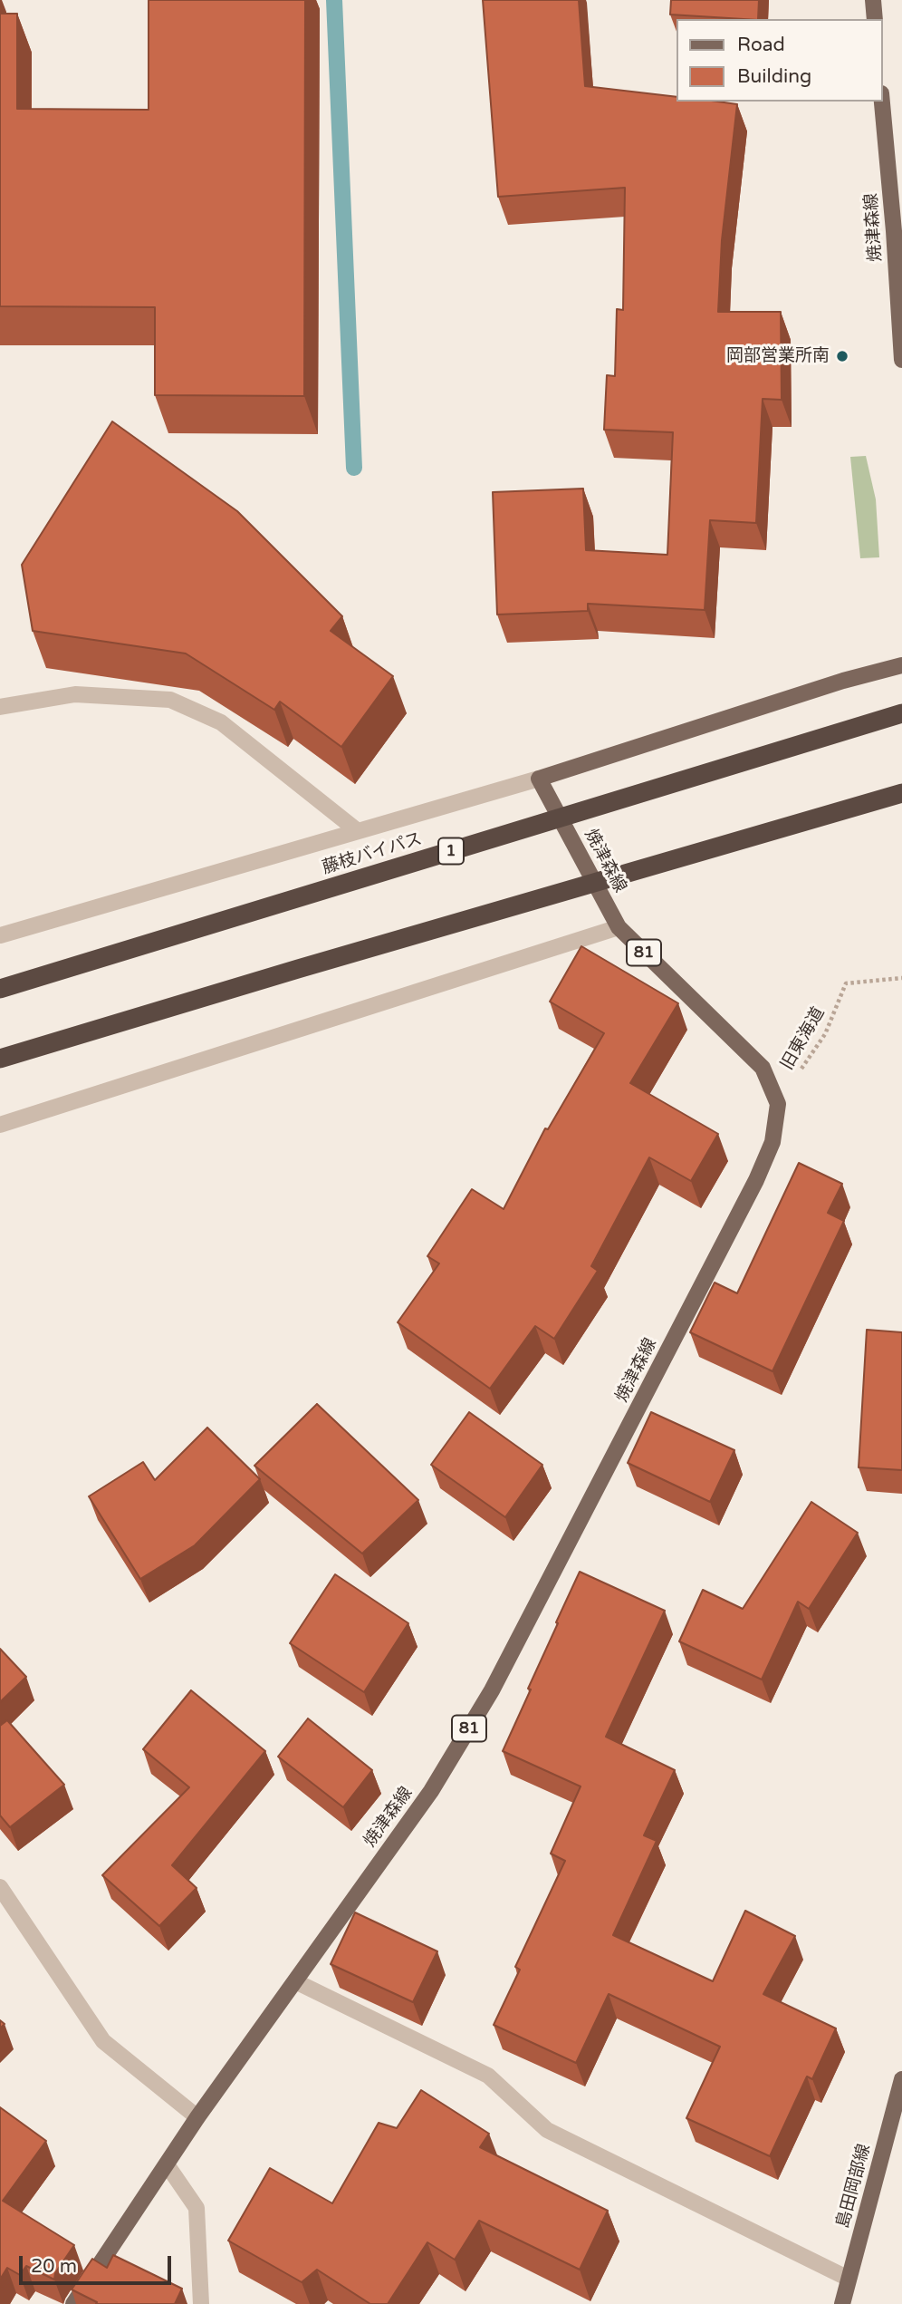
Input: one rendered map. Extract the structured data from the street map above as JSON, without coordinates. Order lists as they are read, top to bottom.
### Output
{
  "streets": {
    "highway": ["1", "藤枝バイパス"],
    "main road": ["焼津森線", "81", "島田岡部線"],
    "path": ["旧東海道"]
  },
  "crossings": [
    ["焼津森線", "旧東海道"]
  ],
  "places": ["岡部営業所南"],
  "legend": ["Road", "Building"],
  "scale_bar": "20 m"
}
